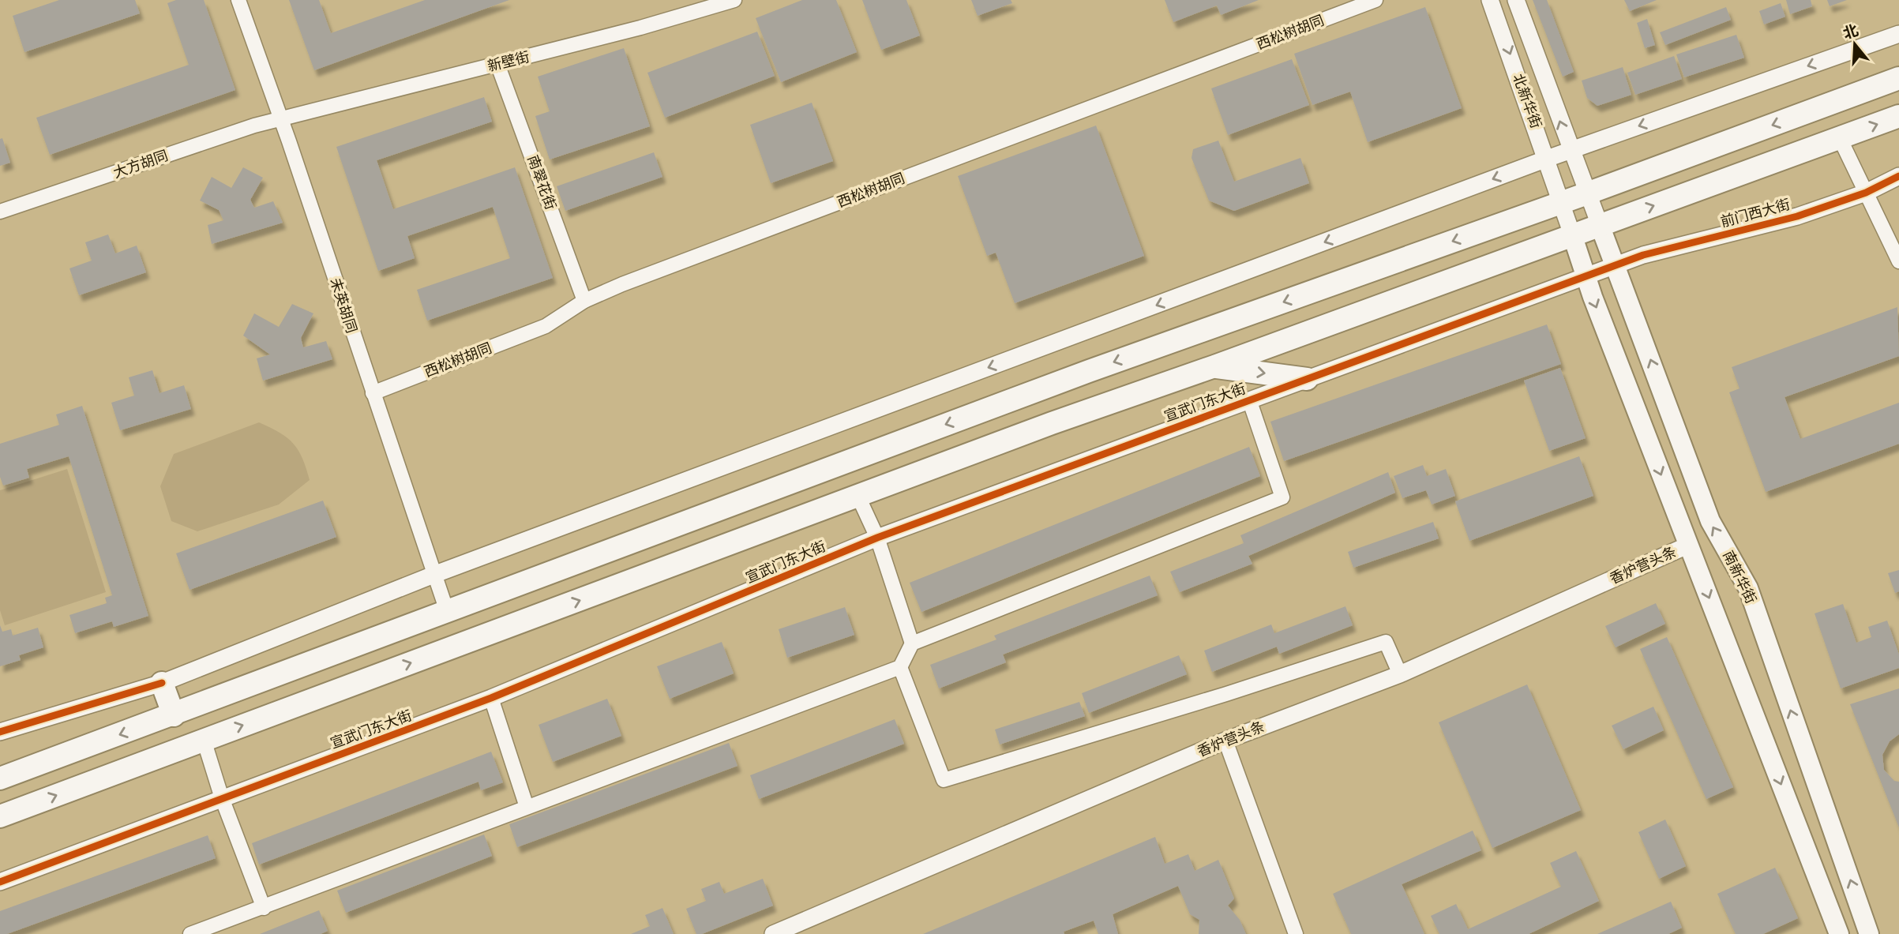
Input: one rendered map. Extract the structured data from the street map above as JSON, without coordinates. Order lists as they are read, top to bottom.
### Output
{
  "streets": {
    "main road": ["南新华街"],
    "street": [
      "西松树胡同",
      "新壁街",
      "北新华街",
      "大方胡同",
      "南翠花街",
      "前门西大街",
      "未英胡同",
      "宣武门东大街",
      "香炉营头条"
    ]
  },
  "crossings": [
    ["西松树胡同", "南翠花街"],
    ["西松树胡同", "未英胡同"],
    ["新壁街", "大方胡同"],
    ["新壁街", "南翠花街"],
    ["新壁街", "未英胡同"],
    ["北新华街", "南新华街"],
    ["大方胡同", "未英胡同"],
    ["前门西大街", "宣武门东大街"],
    ["前门西大街", "南新华街"]
  ],
  "north": "top"
}
